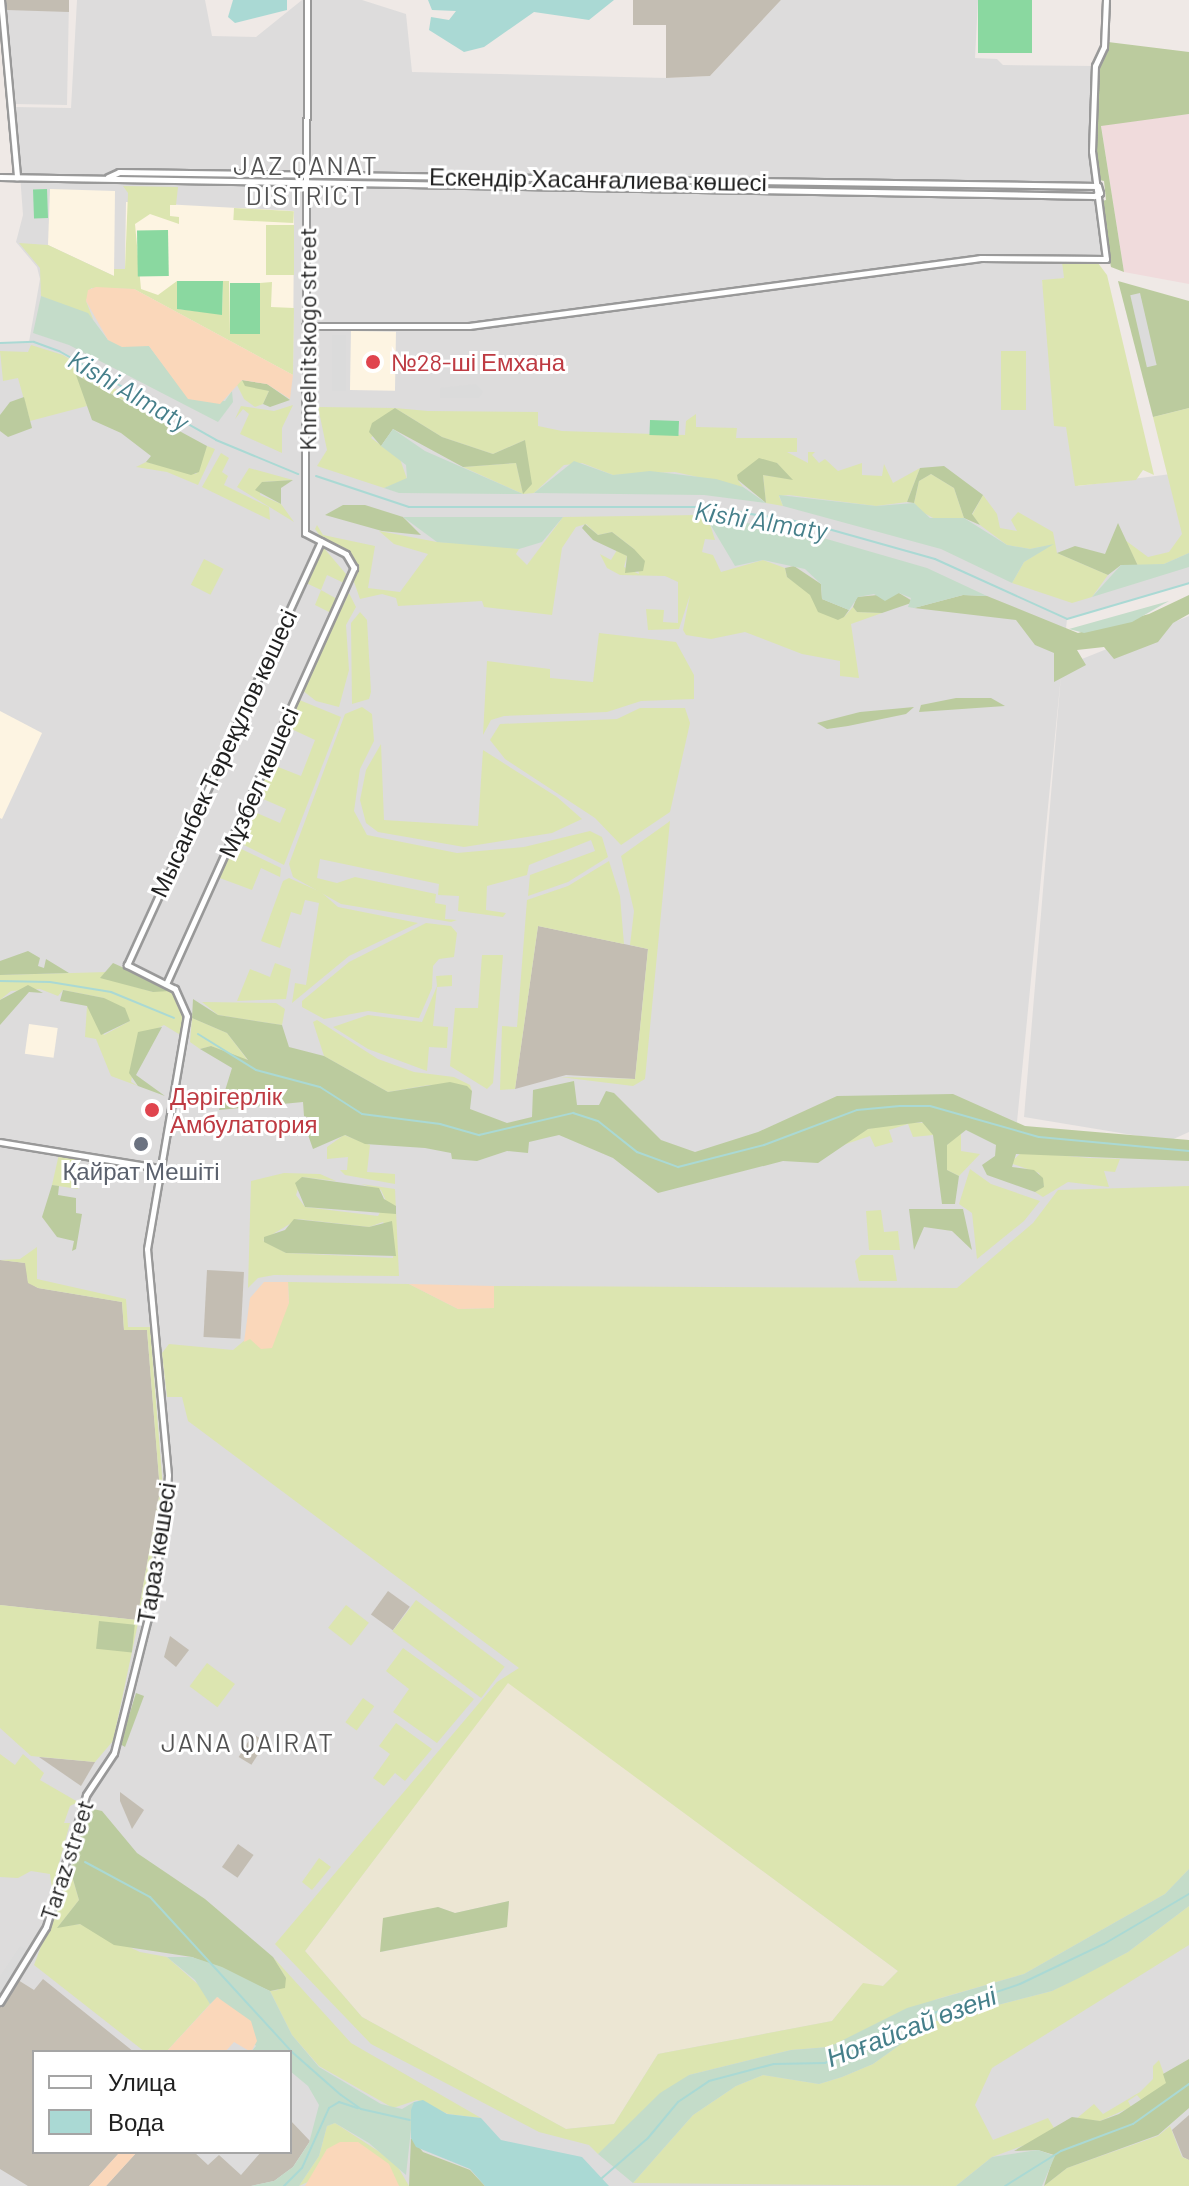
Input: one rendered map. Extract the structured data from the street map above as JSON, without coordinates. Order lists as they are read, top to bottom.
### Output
{
  "streets": {
    "street": [
      "Ескендір Хасанғалиева көшесі",
      "Khmelnitskogo street",
      "Мысанбек Төреқұлов көшесі",
      "Мұзбел көшесі",
      "Тараз көшесі"
    ]
  },
  "crossings": [
    ["Ескендір Хасанғалиева көшесі", "Khmelnitskogo street"],
    ["Khmelnitskogo street", "Мысанбек Төреқұлов көшесі"],
    ["Khmelnitskogo street", "Мұзбел көшесі"],
    ["Мысанбек Төреқұлов көшесі", "Мұзбел көшесі"],
    ["Мысанбек Төреқұлов көшесі", "Тараз көшесі"],
    ["Мұзбел көшесі", "Тараз көшесі"]
  ],
  "districts": ["JAZ QANAT DISTRICT", "JANA QAIRAT"],
  "water": ["Kіshі Almaty", "Ноғайсай өзені"],
  "places": ["№28-ші Емхана", "Дәрігерлік Амбулатория", "Қайрат Мешіті"],
  "legend": ["Улица", "Вода"]
}
